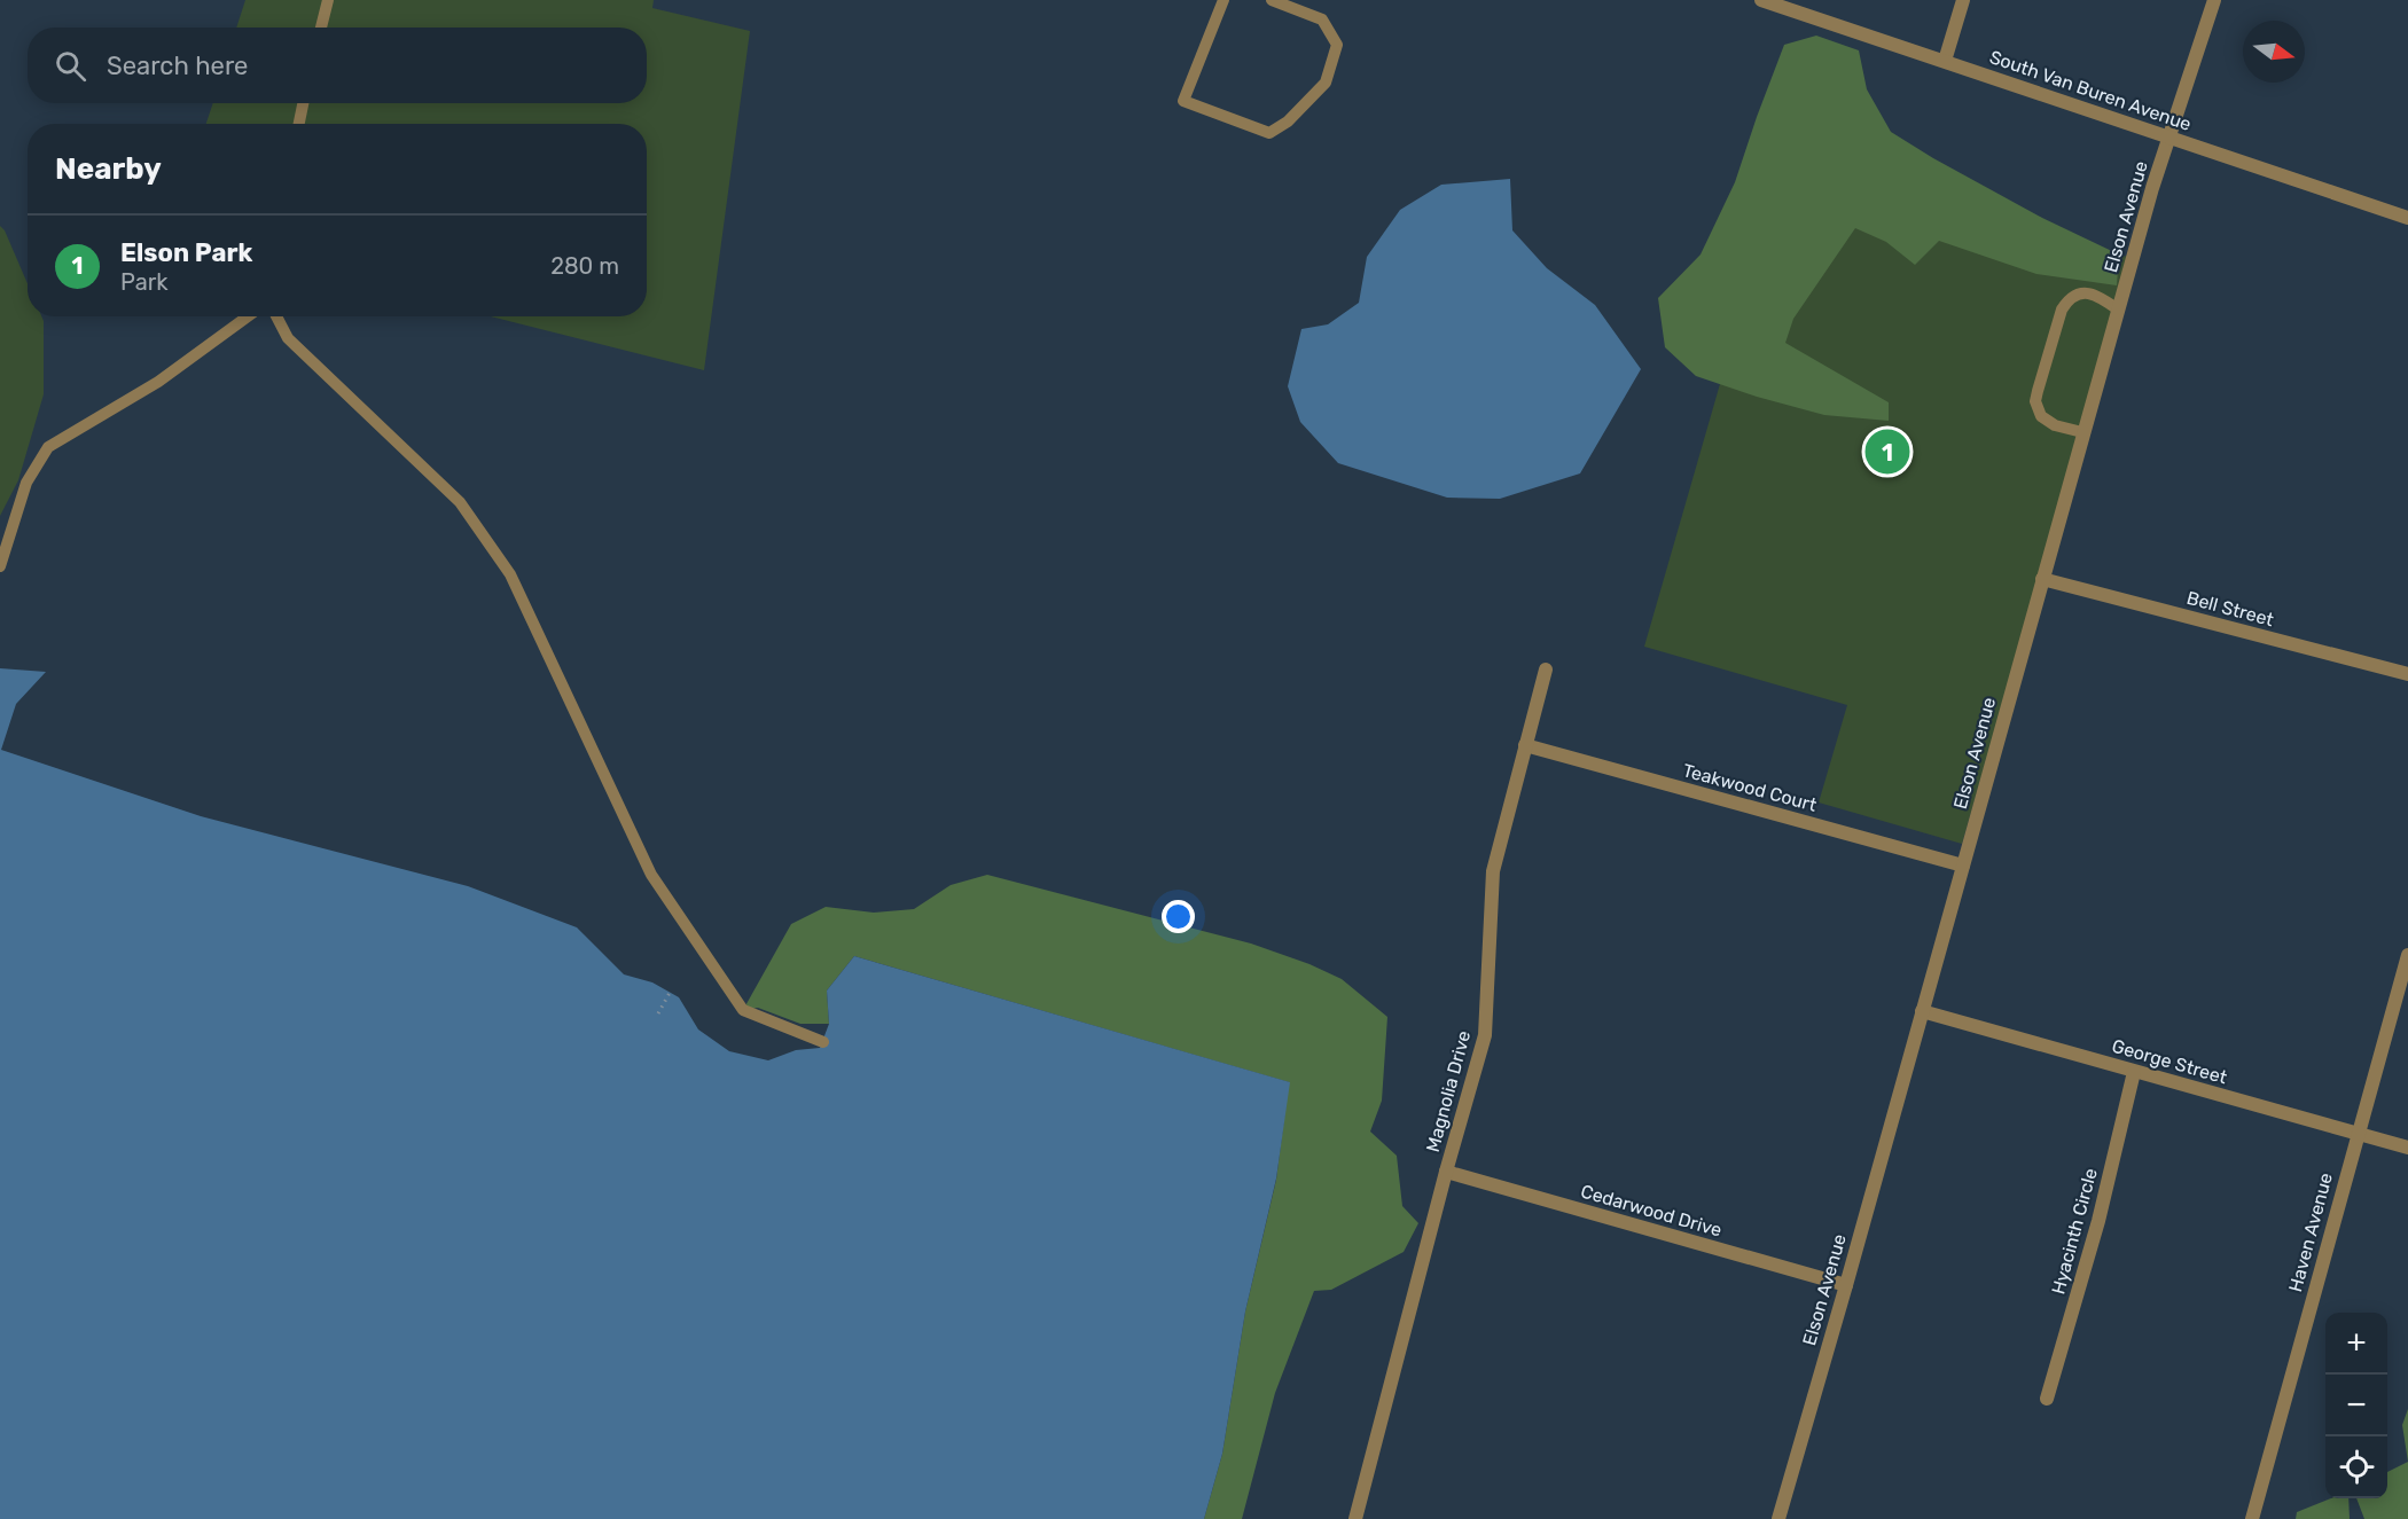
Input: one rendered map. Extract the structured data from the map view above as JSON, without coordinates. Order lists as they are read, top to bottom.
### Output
{
  "streets": {
    "street": [
      "South Van Buren Avenue",
      "Elson Avenue",
      "Bell Street",
      "Teakwood Court",
      "George Street",
      "Magnolia Drive",
      "Cedarwood Drive",
      "Hyacinth Circle",
      "Haven Avenue"
    ]
  },
  "crossings": [
    ["South Van Buren Avenue", "Elson Avenue"],
    ["Elson Avenue", "Bell Street"],
    ["Elson Avenue", "Teakwood Court"],
    ["Elson Avenue", "George Street"],
    ["Elson Avenue", "Cedarwood Drive"],
    ["Teakwood Court", "Magnolia Drive"],
    ["George Street", "Hyacinth Circle"],
    ["George Street", "Haven Avenue"],
    ["Magnolia Drive", "Cedarwood Drive"]
  ],
  "north": "right",
  "page": {
    "search": "Search here",
    "heading": "Nearby",
    "list": [
      {
        "mark": "1",
        "name": "Elson Park",
        "note": "Park",
        "value": "280 m"
      }
    ],
    "pins": "1",
    "map_buttons": ["+", "−"]
  }
}
